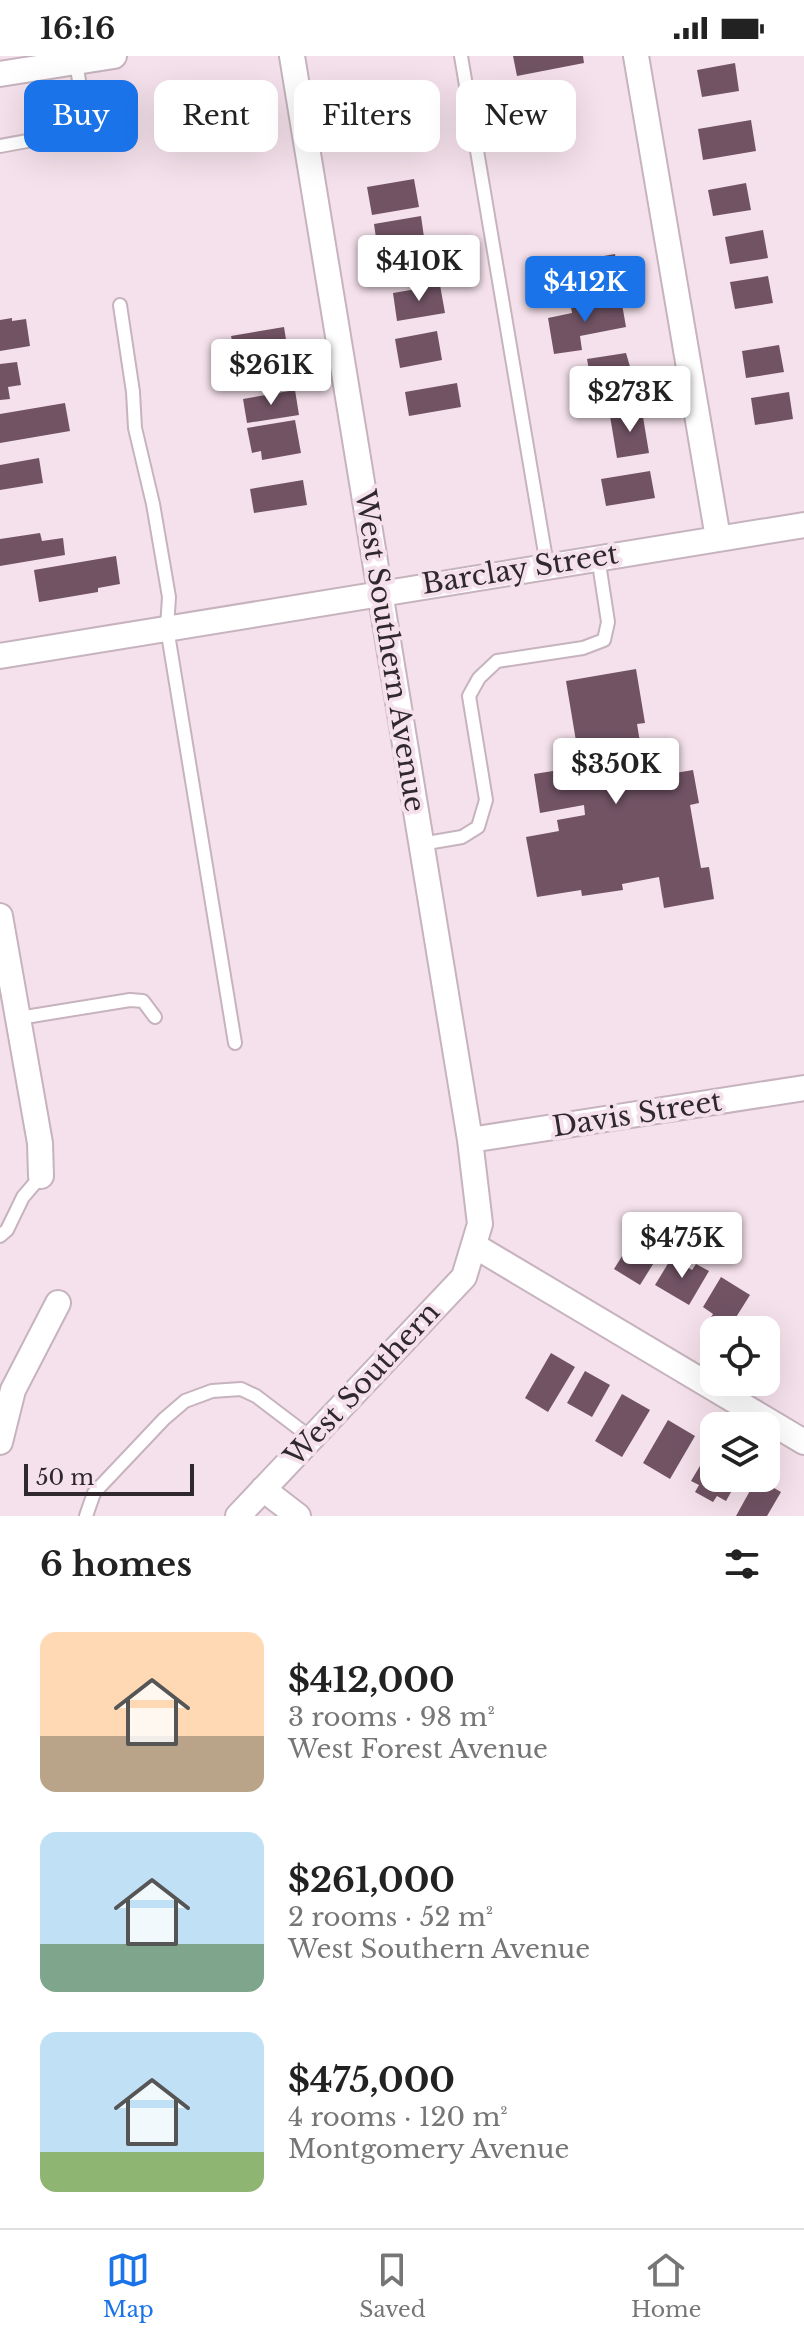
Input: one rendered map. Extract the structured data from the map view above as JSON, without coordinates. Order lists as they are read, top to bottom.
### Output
{
  "streets": {
    "street": [
      "Barclay Street",
      "West Southern Avenue",
      "Davis Street",
      "West Southern"
    ]
  },
  "crossings": [
    ["Barclay Street", "West Southern Avenue"],
    ["West Southern Avenue", "Davis Street"],
    ["West Southern Avenue", "West Southern"]
  ],
  "scale_bar": "50 m",
  "page": {
    "status": "16:16",
    "chip": [
      "Buy",
      "Rent",
      "Filters",
      "New"
    ],
    "price": [
      "$410K",
      "$412K",
      "$261K",
      "$273K",
      "$350K",
      "$475K"
    ],
    "scale": "50 m",
    "heading": "6 homes",
    "list": [
      {
        "name": "$412,000",
        "note": "3 rooms · 98 m² · West Forest Avenue"
      },
      {
        "name": "$261,000",
        "note": "2 rooms · 52 m² · West Southern Avenue"
      },
      {
        "name": "$475,000",
        "note": "4 rooms · 120 m² · Montgomery Avenue"
      }
    ],
    "tabs": ["Map", "Saved", "Home"]
  }
}
